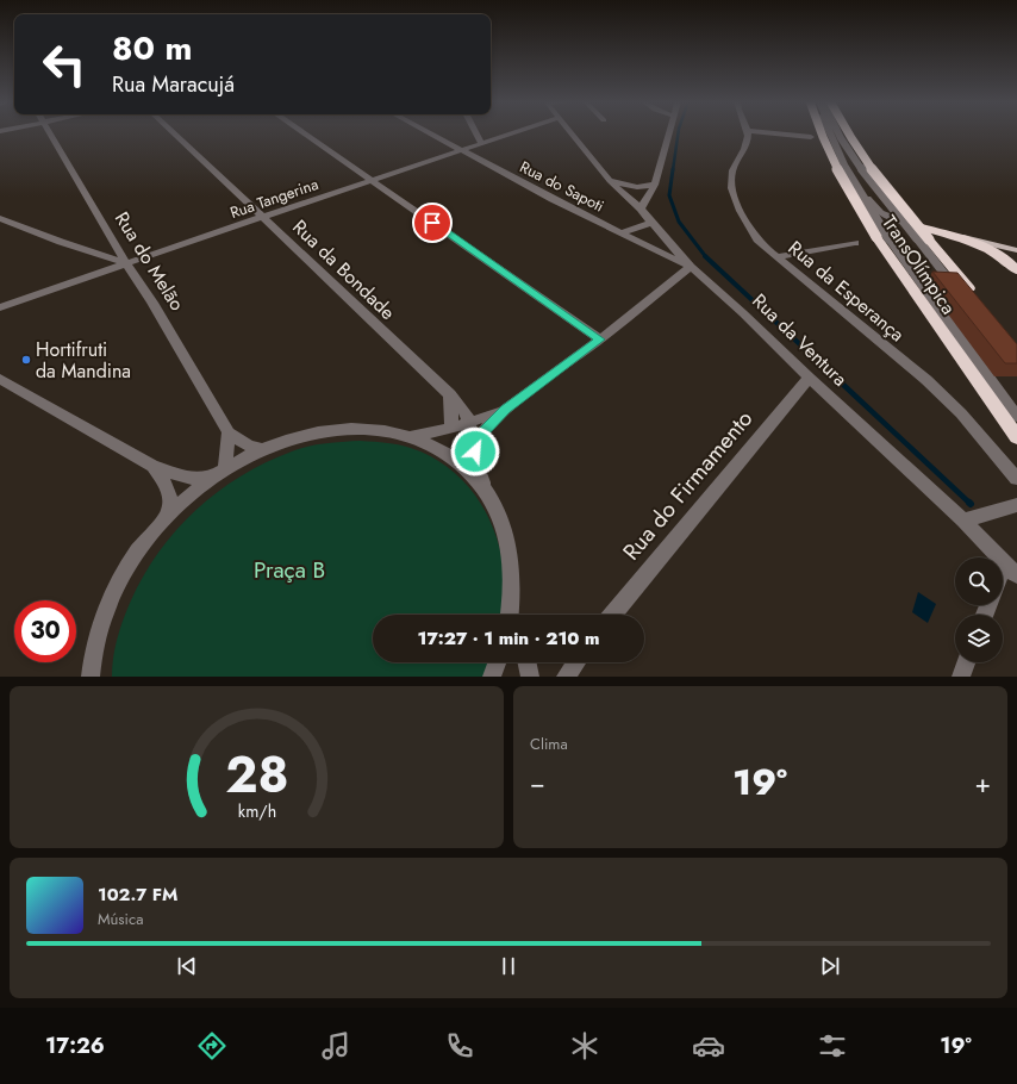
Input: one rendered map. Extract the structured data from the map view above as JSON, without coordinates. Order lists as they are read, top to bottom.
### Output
{
  "streets": {
    "highway": ["TransOlímpica"],
    "street": [
      "Rua do Sapoti",
      "Rua Tangerina",
      "Rua do Melão",
      "Rua da Bondade",
      "Rua da Esperança",
      "Rua da Ventura",
      "Rua do Firmamento"
    ]
  },
  "crossings": [
    ["Rua do Sapoti", "Rua Tangerina"],
    ["Rua do Sapoti", "Rua da Ventura"],
    ["Rua Tangerina", "Rua do Melão"],
    ["Rua Tangerina", "Rua da Bondade"],
    ["Rua da Ventura", "Rua do Firmamento"]
  ],
  "parks": ["Praça B"],
  "places": ["Hortifruti da Mandina"],
  "page": {
    "turn": ["80 m", "Rua Maracujá"],
    "limit": "30",
    "trip": "17:27 · 1 min · 210 m",
    "tile": "Clima",
    "heat": ["−", "19°", "+"],
    "song": ["102.7 FM", "Música"],
    "tabs": ["17:26", "19°"],
    "gauge": ["28", "km/h"]
  }
}
